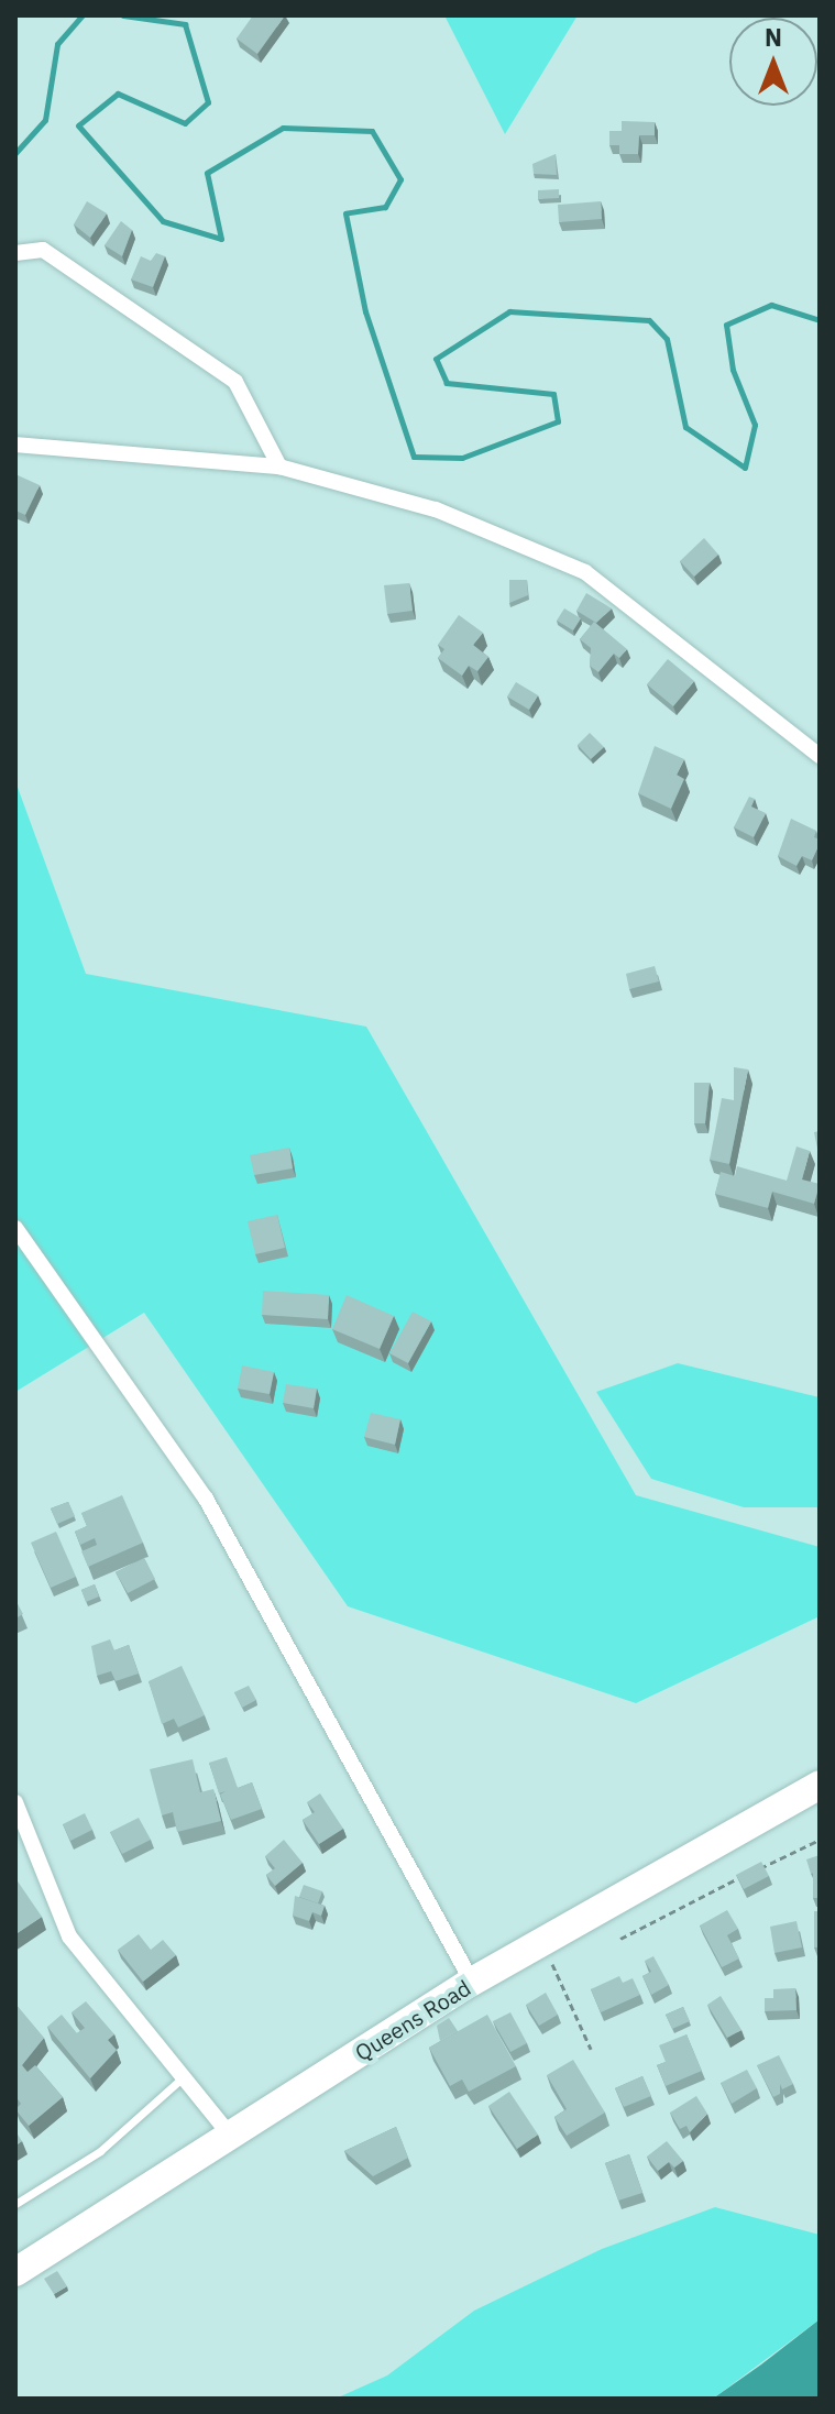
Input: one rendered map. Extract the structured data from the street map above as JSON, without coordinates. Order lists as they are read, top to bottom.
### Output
{
  "streets": {
    "highway": ["Queens Road"]
  },
  "north": "top"
}
